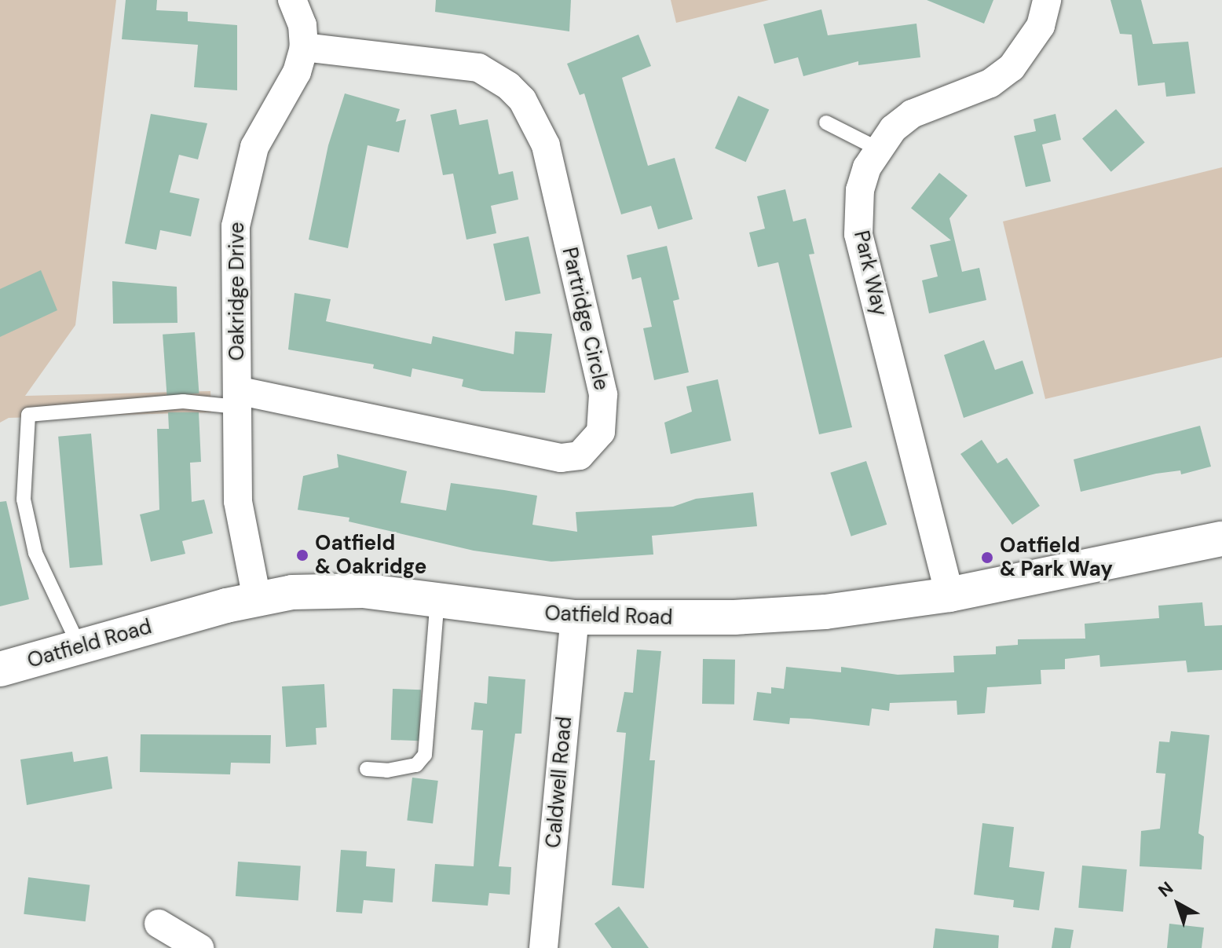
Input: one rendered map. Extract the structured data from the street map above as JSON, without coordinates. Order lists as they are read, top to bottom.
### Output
{
  "streets": {
    "main road": ["Oatfield Road"],
    "street": [
      "Park Way",
      "Oakridge Drive",
      "Partridge Circle",
      "Caldwell Road"
    ]
  },
  "crossings": [
    ["Park Way", "Oatfield Road"],
    ["Oakridge Drive", "Partridge Circle"],
    ["Oakridge Drive", "Oatfield Road"],
    ["Oatfield Road", "Caldwell Road"]
  ],
  "places": ["Oatfield & Oakridge", "Oatfield & Park Way"],
  "north": "top left"
}
